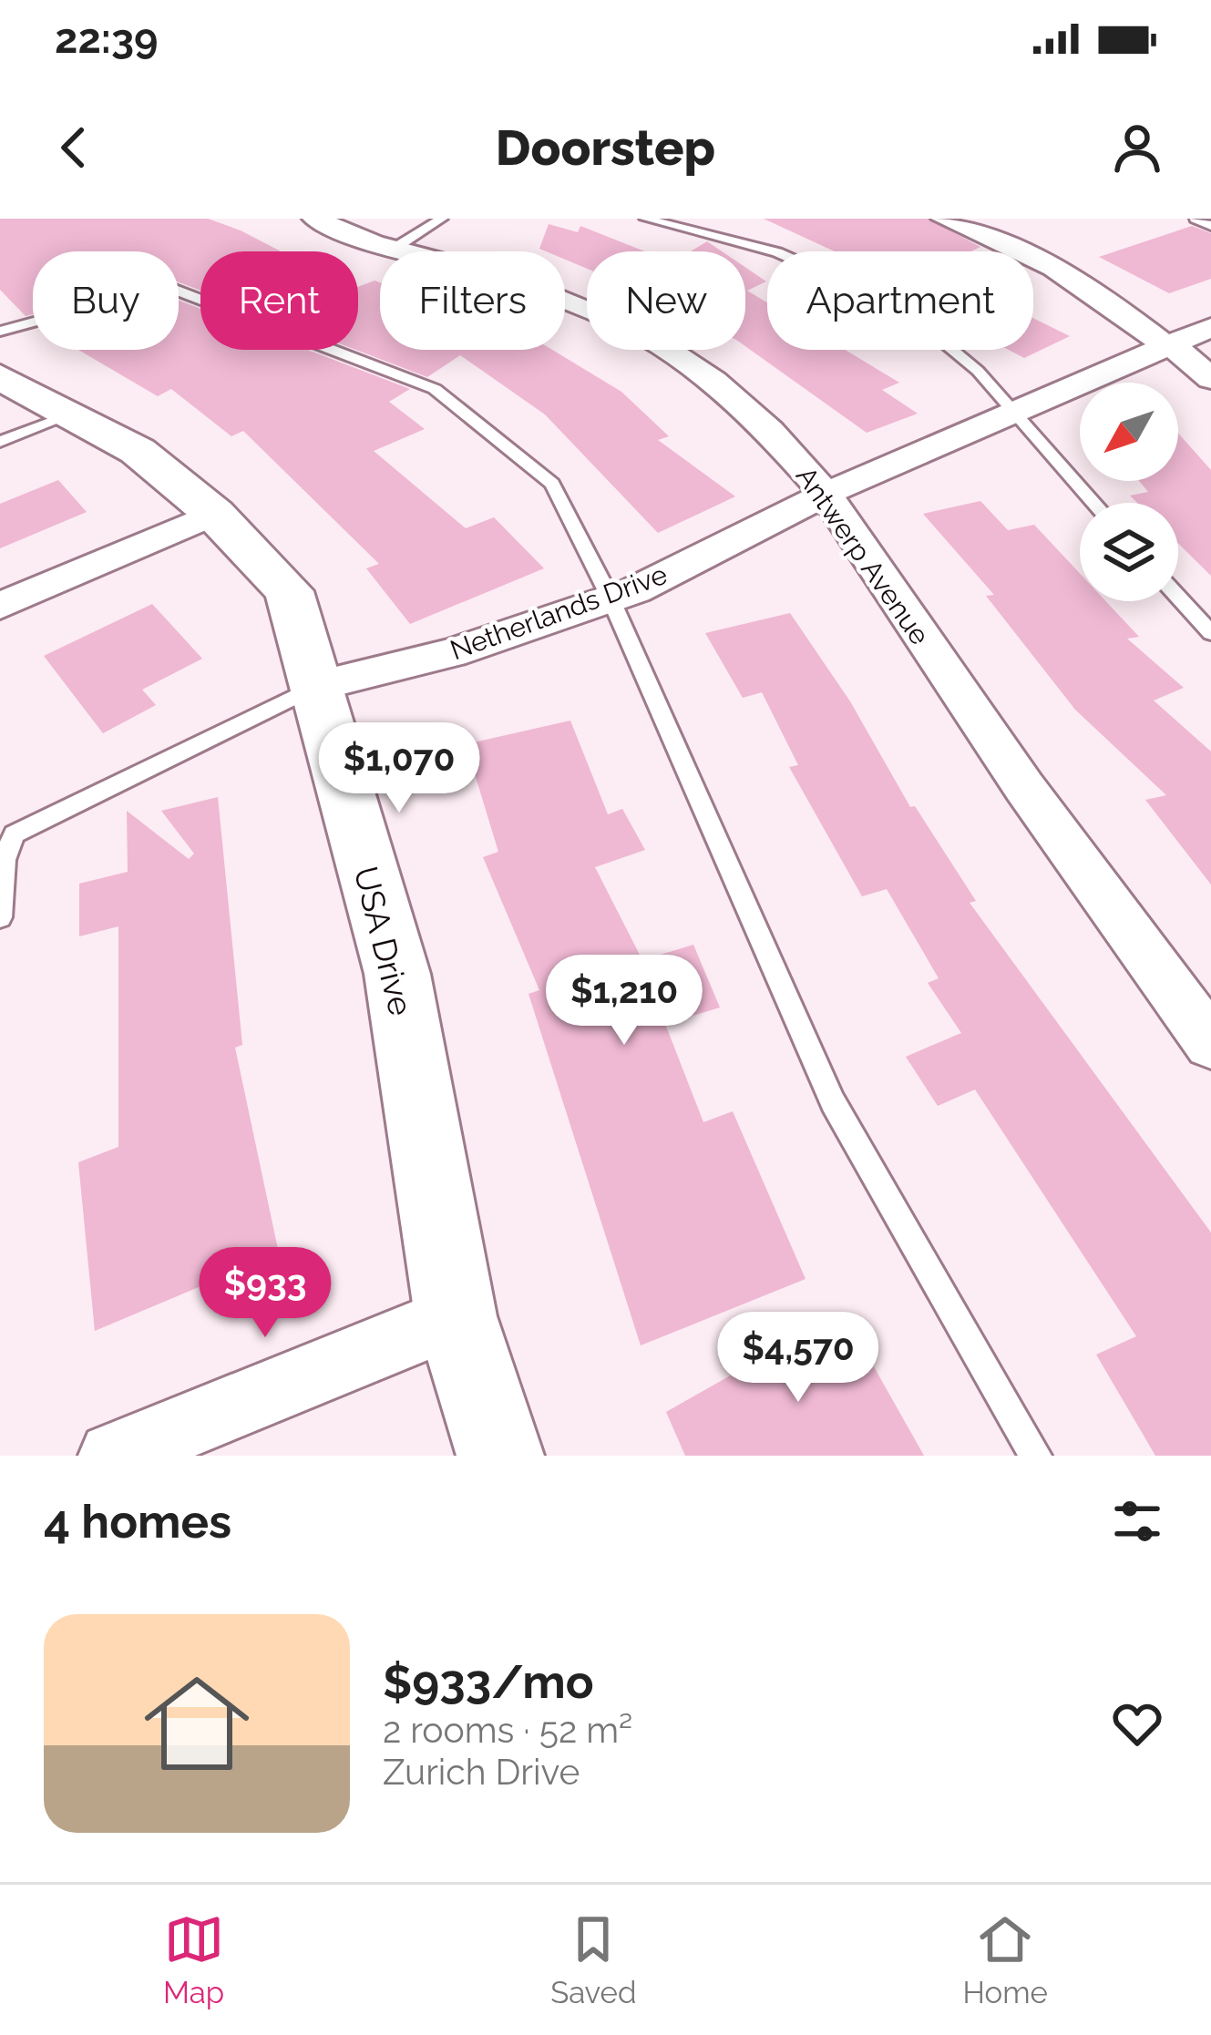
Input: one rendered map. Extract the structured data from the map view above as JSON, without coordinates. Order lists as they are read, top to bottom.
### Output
{
  "streets": {
    "street": ["Antwerp Avenue", "Netherlands Drive", "USA Drive"]
  },
  "crossings": [
    ["Antwerp Avenue", "Netherlands Drive"],
    ["Netherlands Drive", "USA Drive"]
  ],
  "north": "bottom left",
  "page": {
    "status": "22:39",
    "header": "Doorstep",
    "chip": [
      "Buy",
      "Rent",
      "Filters",
      "New",
      "Apartment"
    ],
    "price": [
      "$1,070",
      "$1,210",
      "$933",
      "$4,570"
    ],
    "heading": "4 homes",
    "list": [
      {
        "name": "$933/mo",
        "note": "2 rooms · 52 m² · Zurich Drive"
      }
    ],
    "tabs": ["Map", "Saved", "Home"]
  }
}
